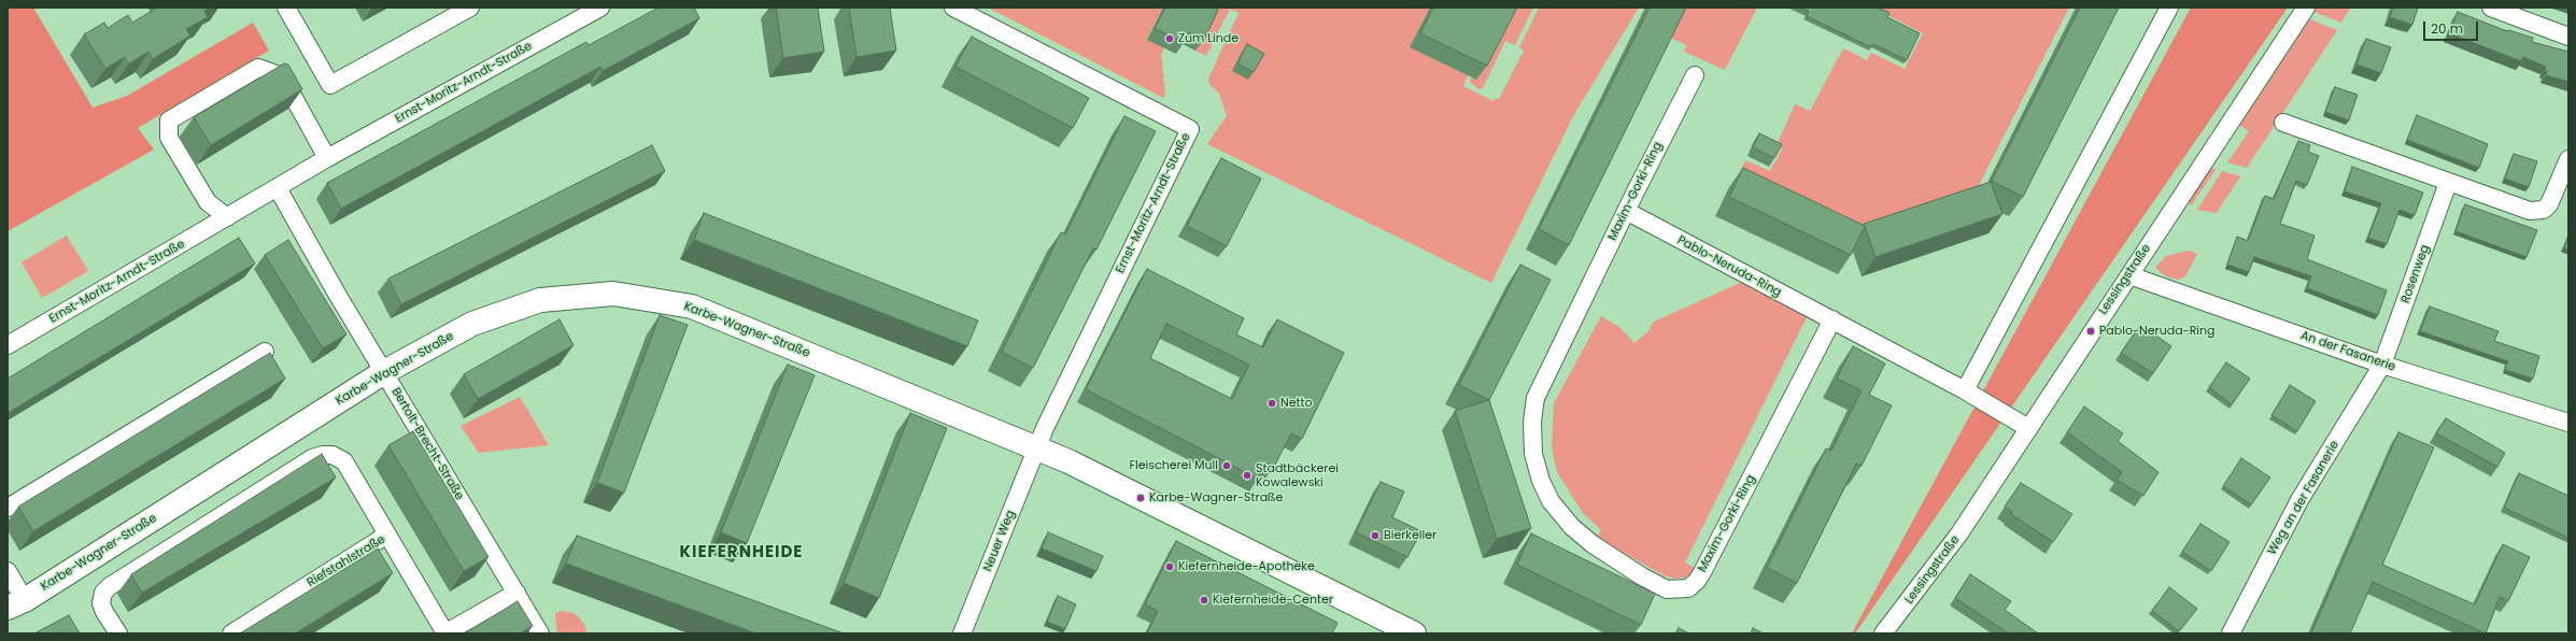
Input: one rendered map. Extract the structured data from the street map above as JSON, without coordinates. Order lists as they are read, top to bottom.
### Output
{
  "streets": {
    "street": [
      "Ernst-Moritz-Arndt-Straße",
      "Maxim-Gorki-Ring",
      "Pablo-Neruda-Ring",
      "Rosenweg",
      "Lessingstraße",
      "Karbe-Wagner-Straße",
      "An der Fasanerie",
      "Bertolt-Brecht-Straße",
      "Weg an der Fasanerie",
      "Neuer Weg",
      "Riefstahlstraße"
    ]
  },
  "crossings": [
    ["Ernst-Moritz-Arndt-Straße", "Karbe-Wagner-Straße"],
    ["Ernst-Moritz-Arndt-Straße", "Bertolt-Brecht-Straße"],
    ["Ernst-Moritz-Arndt-Straße", "Neuer Weg"],
    ["Maxim-Gorki-Ring", "Pablo-Neruda-Ring"],
    ["Rosenweg", "An der Fasanerie"],
    ["Rosenweg", "Weg an der Fasanerie"],
    ["Lessingstraße", "An der Fasanerie"],
    ["Karbe-Wagner-Straße", "Bertolt-Brecht-Straße"],
    ["Karbe-Wagner-Straße", "Neuer Weg"],
    ["An der Fasanerie", "Weg an der Fasanerie"],
    ["Bertolt-Brecht-Straße", "Riefstahlstraße"]
  ],
  "districts": ["KIEFERNHEIDE"],
  "places": [
    "Zum Linde",
    "Pablo-Neruda-Ring",
    "Netto",
    "Fleischerei Mull",
    "Stadtbäckerei Kowalewski",
    "Karbe-Wagner-Straße",
    "Bierkeller",
    "Kiefernheide-Apotheke",
    "Kiefernheide-Center"
  ],
  "scale_bar": "20 m"
}
